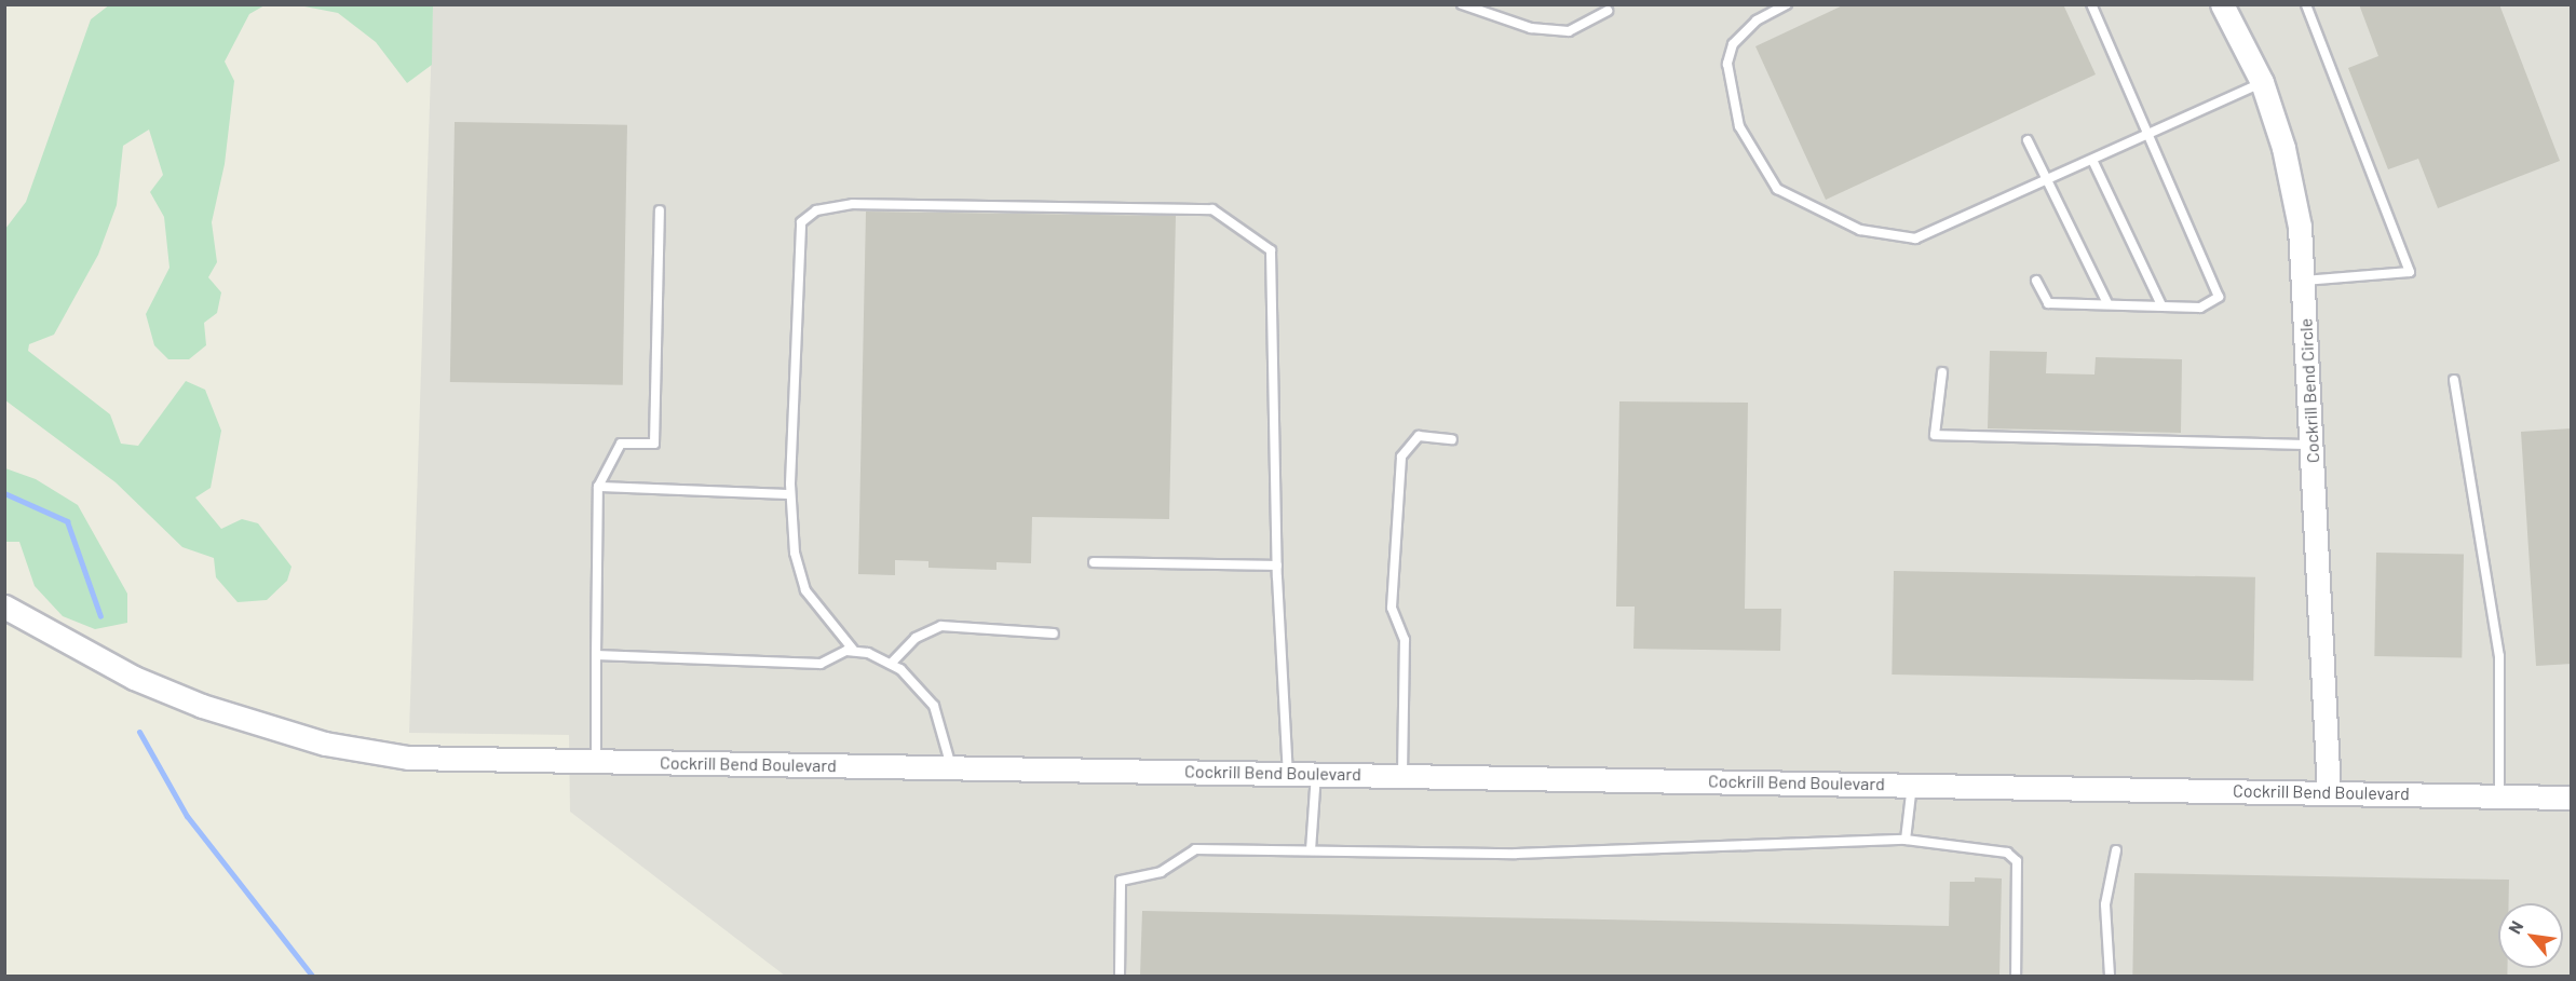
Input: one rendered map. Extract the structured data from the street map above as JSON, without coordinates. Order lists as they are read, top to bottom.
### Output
{
  "streets": {
    "street": ["Cockrill Bend Circle", "Cockrill Bend Boulevard"]
  },
  "crossings": [
    ["Cockrill Bend Circle", "Cockrill Bend Boulevard"]
  ],
  "north": "top left"
}
